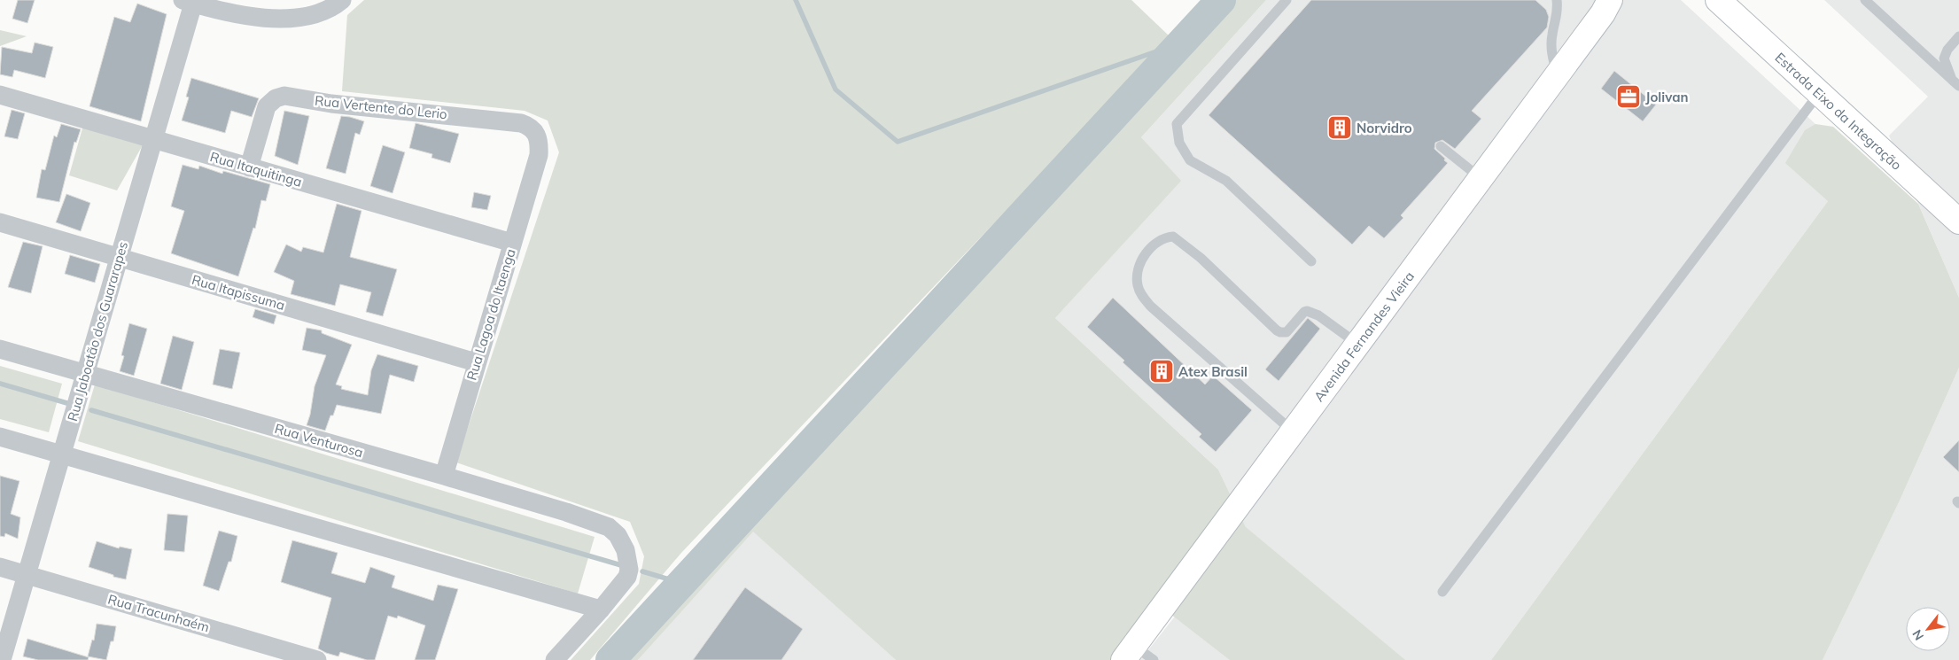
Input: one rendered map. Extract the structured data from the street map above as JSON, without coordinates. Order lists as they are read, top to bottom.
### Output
{
  "streets": {
    "main road": ["Estrada Eixo da Integração", "Avenida Fernandes Vieira"],
    "street": [
      "Rua Vertente do Lerio",
      "Rua Itaquitinga",
      "Rua Itapissuma",
      "Rua Lagoa do Itaenga",
      "Rua Jaboatão dos Guararapes",
      "Rua Venturosa",
      "Rua Tracunhaém"
    ]
  },
  "crossings": [
    ["Rua Vertente do Lerio", "Rua Itaquitinga"],
    ["Rua Vertente do Lerio", "Rua Lagoa do Itaenga"],
    ["Rua Itaquitinga", "Rua Lagoa do Itaenga"],
    ["Rua Itaquitinga", "Rua Jaboatão dos Guararapes"],
    ["Rua Itapissuma", "Rua Lagoa do Itaenga"],
    ["Rua Itapissuma", "Rua Jaboatão dos Guararapes"],
    ["Rua Lagoa do Itaenga", "Rua Venturosa"],
    ["Rua Jaboatão dos Guararapes", "Rua Venturosa"],
    ["Rua Jaboatão dos Guararapes", "Rua Tracunhaém"]
  ],
  "places": {
    "office": ["Jolivan"],
    "building": ["Norvidro", "Atex Brasil"]
  },
  "north": "bottom left"
}
